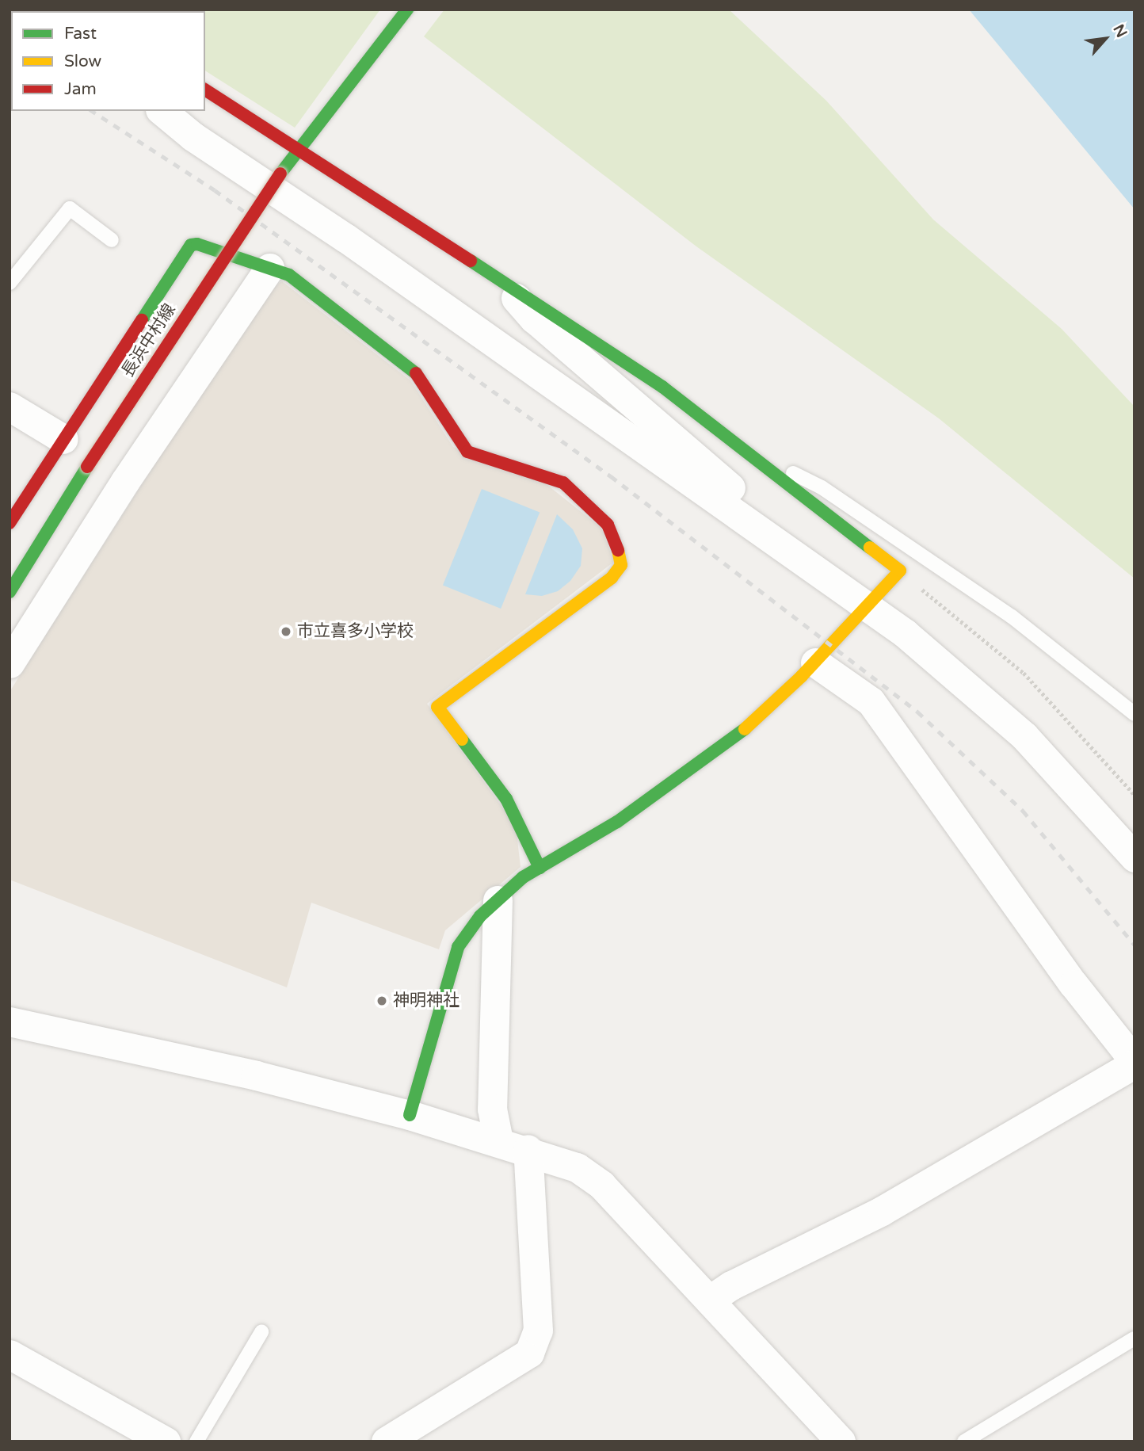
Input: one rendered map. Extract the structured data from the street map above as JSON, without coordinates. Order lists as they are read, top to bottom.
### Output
{
  "streets": {
    "street": ["長浜中村線"]
  },
  "places": ["市立喜多小学校", "神明神社"],
  "legend": ["Fast", "Slow", "Jam"],
  "north": "top right"
}
